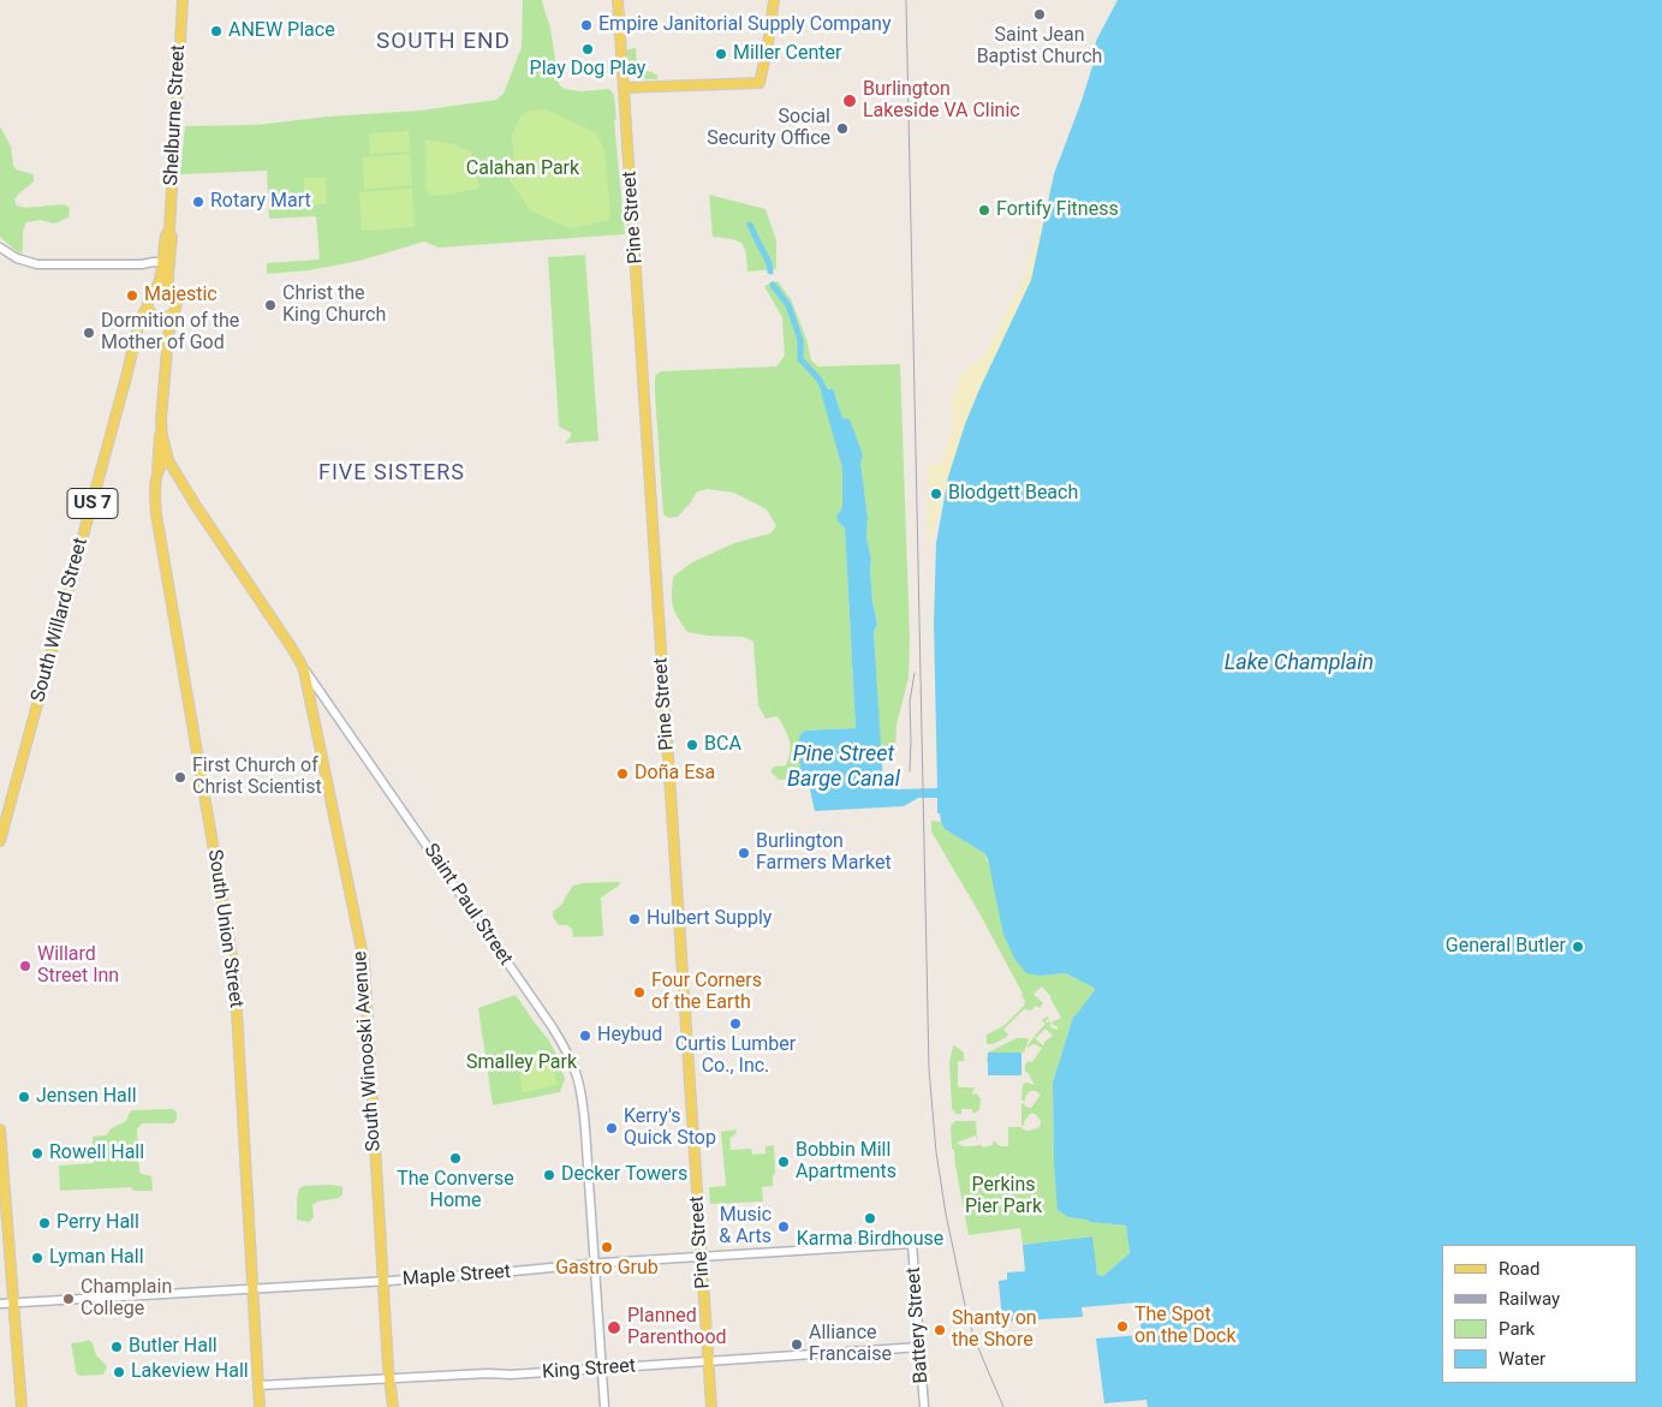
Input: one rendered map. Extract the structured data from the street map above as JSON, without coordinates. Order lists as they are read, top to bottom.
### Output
{
  "streets": {
    "main road": [
      "Shelburne Street",
      "Pine Street",
      "US 7",
      "South Willard Street",
      "Saint Paul Street",
      "South Union Street",
      "South Winooski Avenue"
    ],
    "street": ["Maple Street", "Battery Street", "King Street"]
  },
  "crossings": [
    ["Shelburne Street", "South Willard Street"],
    ["Shelburne Street", "Saint Paul Street"],
    ["Shelburne Street", "South Union Street"],
    ["Pine Street", "Maple Street"],
    ["Pine Street", "King Street"],
    ["Saint Paul Street", "South Winooski Avenue"],
    ["Saint Paul Street", "Maple Street"],
    ["Saint Paul Street", "King Street"],
    ["South Union Street", "Maple Street"],
    ["South Union Street", "King Street"],
    ["South Winooski Avenue", "Maple Street"],
    ["South Winooski Avenue", "King Street"],
    ["Maple Street", "Battery Street"],
    ["Battery Street", "King Street"]
  ],
  "districts": ["SOUTH END", "FIVE SISTERS"],
  "water": ["Lake Champlain", "Pine Street Barge Canal"],
  "parks": ["Calahan Park", "Smalley Park", "Perkins Pier Park"],
  "places": [
    "Saint Jean Baptist Church",
    "Empire Janitorial Supply Company",
    "ANEW Place",
    "Play Dog Play",
    "Miller Center",
    "Burlington Lakeside VA Clinic",
    "Social Security Office",
    "Rotary Mart",
    "Fortify Fitness",
    "Majestic",
    "Christ the King Church",
    "Dormition of the Mother of God",
    "Blodgett Beach",
    "BCA",
    "Doña Esa",
    "First Church of Christ Scientist",
    "Burlington Farmers Market",
    "Hulbert Supply",
    "General Butler",
    "Willard Street Inn",
    "Four Corners of the Earth",
    "Curtis Lumber Co., Inc.",
    "Heybud",
    "Jensen Hall",
    "Kerry's Quick Stop",
    "Rowell Hall",
    "The Converse Home",
    "Bobbin Mill Apartments",
    "Decker Towers",
    "Karma Birdhouse",
    "Perry Hall",
    "Music & Arts",
    "Gastro Grub",
    "Lyman Hall",
    "Champlain College",
    "The Spot on the Dock",
    "Planned Parenthood",
    "Shanty on the Shore",
    "Alliance Francaise",
    "Butler Hall",
    "Lakeview Hall"
  ],
  "legend": [
    "Road",
    "Railway",
    "Park",
    "Water"
  ]
}
